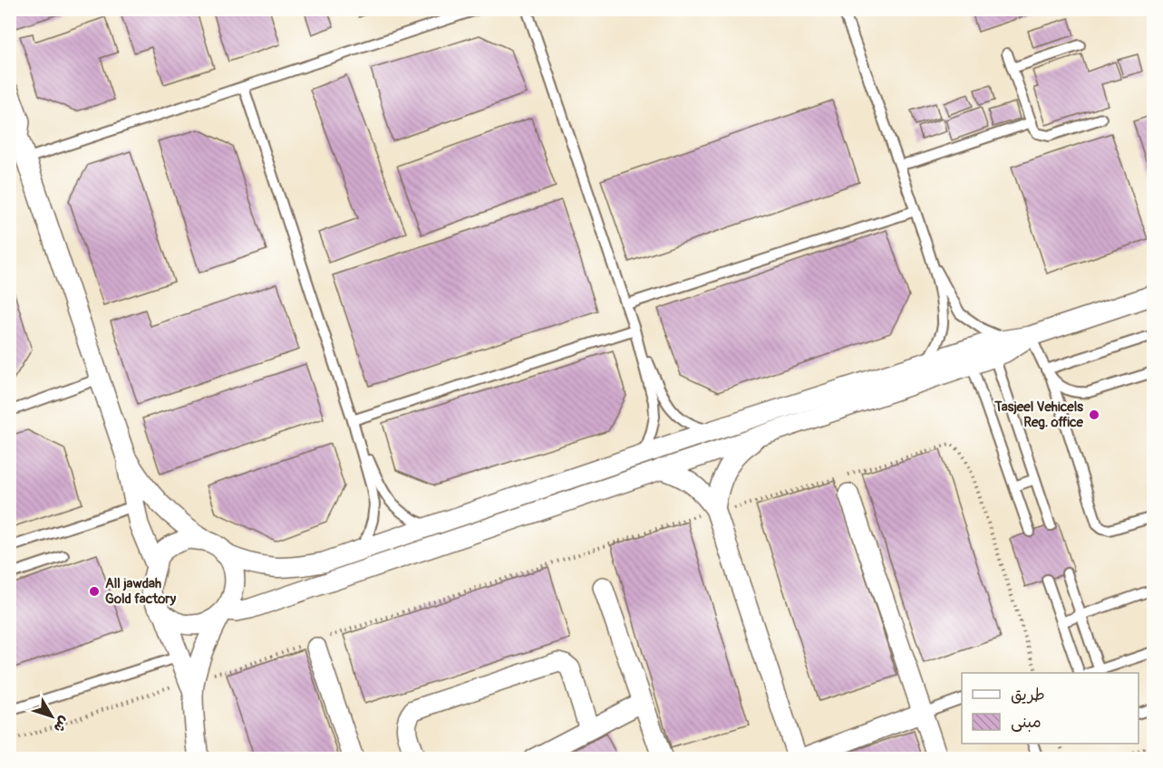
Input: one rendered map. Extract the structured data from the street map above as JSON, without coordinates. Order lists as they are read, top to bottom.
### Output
{
  "places": ["Tasjeel Vehicels Reg. office", "All jawdah Gold factory"],
  "legend": ["طريق", "مبنى"],
  "north": "bottom right"
}
